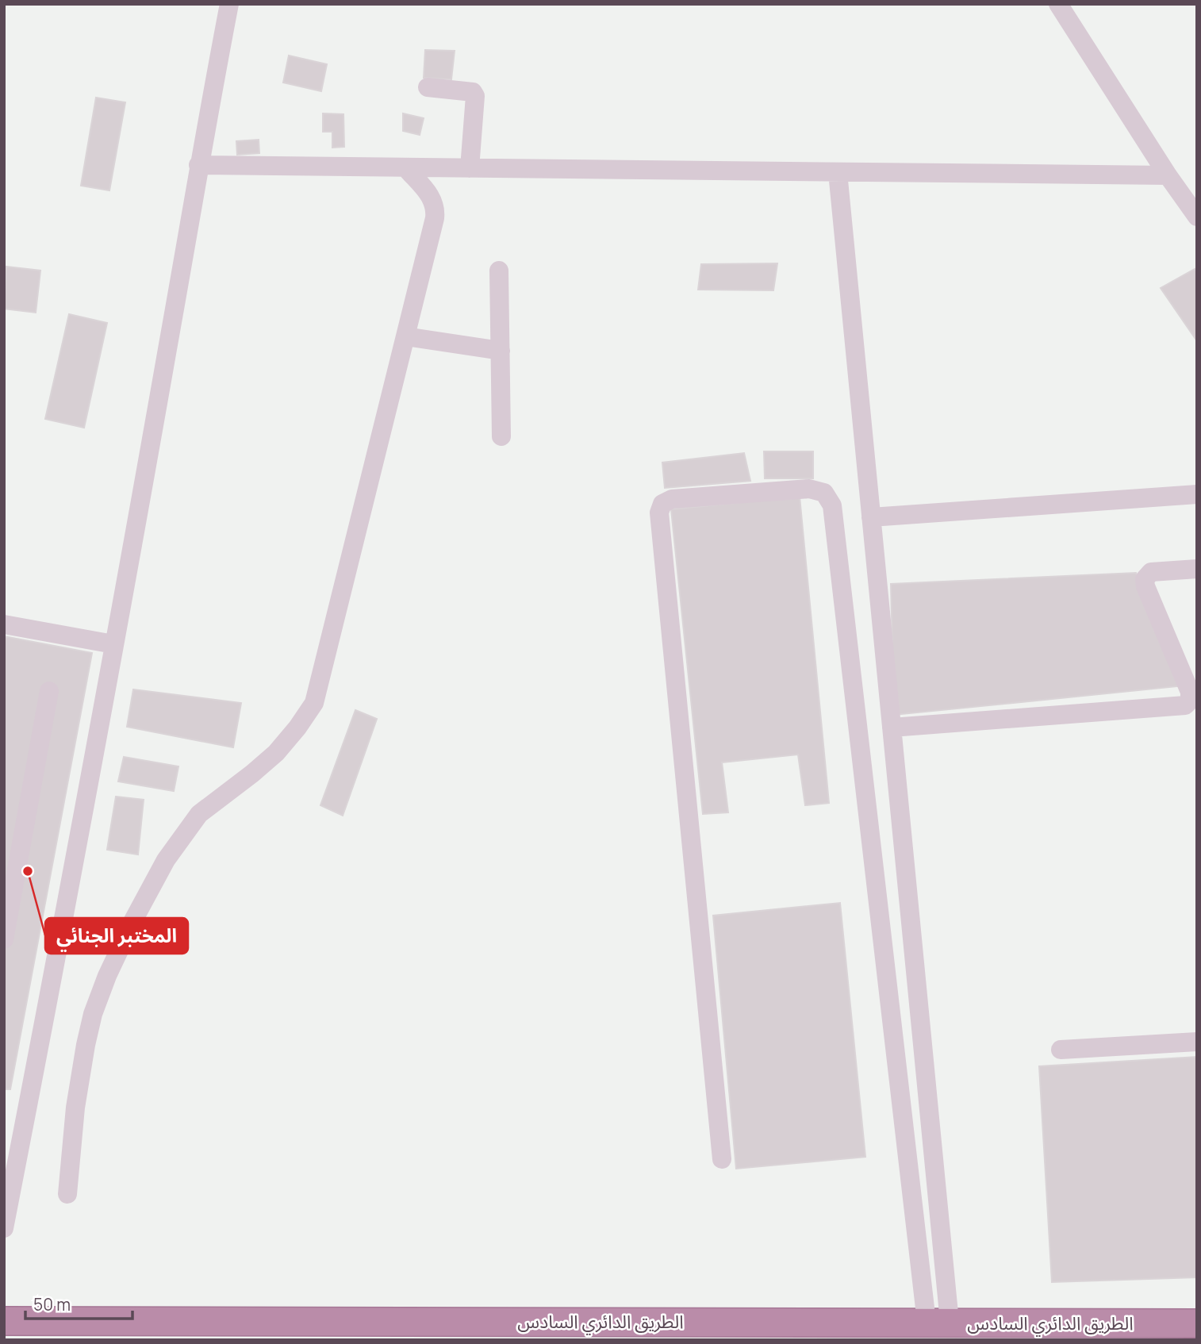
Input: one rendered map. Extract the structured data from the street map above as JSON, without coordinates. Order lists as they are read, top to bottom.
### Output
{
  "streets": {
    "highway": ["الطريق الدائري السادس"]
  },
  "places": ["المختبر الجنائي"],
  "scale_bar": "50 m"
}
